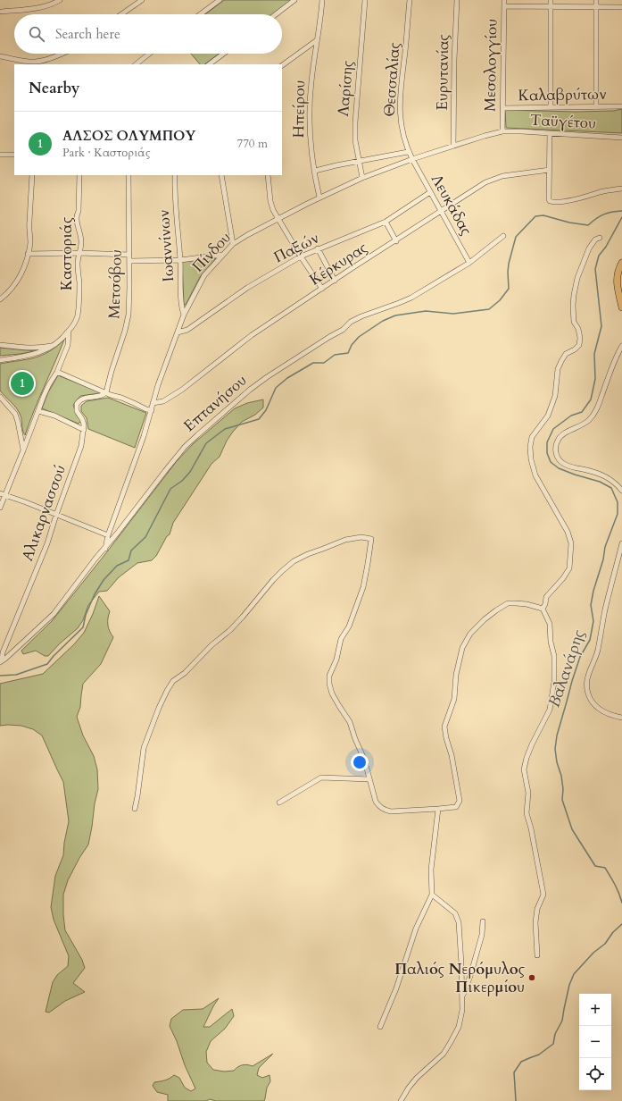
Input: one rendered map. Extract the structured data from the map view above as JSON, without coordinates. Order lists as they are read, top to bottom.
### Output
{
  "streets": {
    "street": [
      "Μεσολογγίου",
      "Ευρυτανίας",
      "Θεσσαλίας",
      "Λαρίσης",
      "Καλαβρύτων",
      "Ηπείρου",
      "Ταϋγέτου",
      "Λευκάδας",
      "Ιωαννίνων",
      "Παξών",
      "Πίνδου",
      "Καστοριάς",
      "Κέρκυρας",
      "Μετσόβου",
      "Επτανήσου",
      "Αλικαρνασσού"
    ]
  },
  "crossings": [
    ["Μεσολογγίου", "Καλαβρύτων"],
    ["Μεσολογγίου", "Ταϋγέτου"],
    ["Μεσολογγίου", "Πίνδου"],
    ["Ευρυτανίας", "Πίνδου"],
    ["Θεσσαλίας", "Λευκάδας"],
    ["Θεσσαλίας", "Πίνδου"],
    ["Λαρίσης", "Πίνδου"],
    ["Ηπείρου", "Πίνδου"],
    ["Ταϋγέτου", "Πίνδου"],
    ["Λευκάδας", "Παξών"],
    ["Λευκάδας", "Πίνδου"],
    ["Λευκάδας", "Κέρκυρας"],
    ["Λευκάδας", "Επτανήσου"],
    ["Ιωαννίνων", "Πίνδου"],
    ["Παξών", "Πίνδου"],
    ["Πίνδου", "Κέρκυρας"],
    ["Πίνδου", "Επτανήσου"],
    ["Μετσόβου", "Αλικαρνασσού"],
    ["Επτανήσου", "Αλικαρνασσού"]
  ],
  "water": ["Βαλανάρης"],
  "places": ["Παλιός Νερόμυλος Πικερμίου"],
  "page": {
    "search": "Search here",
    "heading": "Nearby",
    "list": [
      {
        "mark": "1",
        "name": "ΑΛΣΟΣ ΟΛΥΜΠΟΥ",
        "note": "Park · Καστοριάς",
        "value": "770 m"
      }
    ],
    "pins": "1",
    "map_buttons": ["+", "−"]
  }
}
